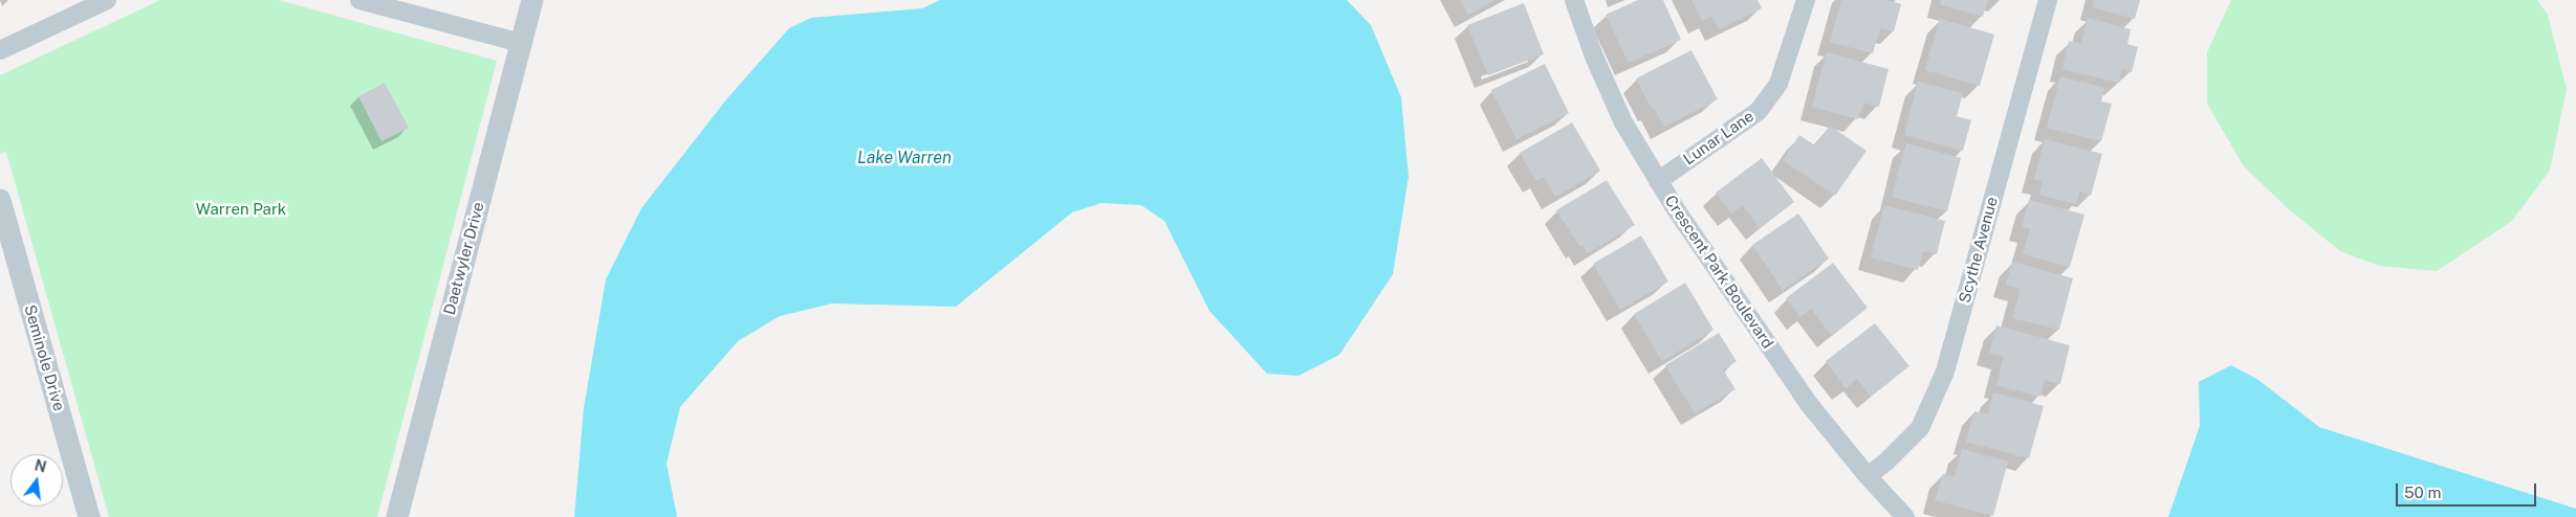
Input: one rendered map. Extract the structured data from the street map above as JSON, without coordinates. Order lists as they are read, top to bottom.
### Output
{
  "streets": {
    "street": [
      "Lunar Lane",
      "Scythe Avenue",
      "Daetwyler Drive",
      "Crescent Park Boulevard",
      "Seminole Drive"
    ]
  },
  "crossings": [
    ["Lunar Lane", "Crescent Park Boulevard"],
    ["Scythe Avenue", "Crescent Park Boulevard"]
  ],
  "water": ["Lake Warren"],
  "parks": ["Warren Park"],
  "scale_bar": "50 m",
  "north": "top"
}
